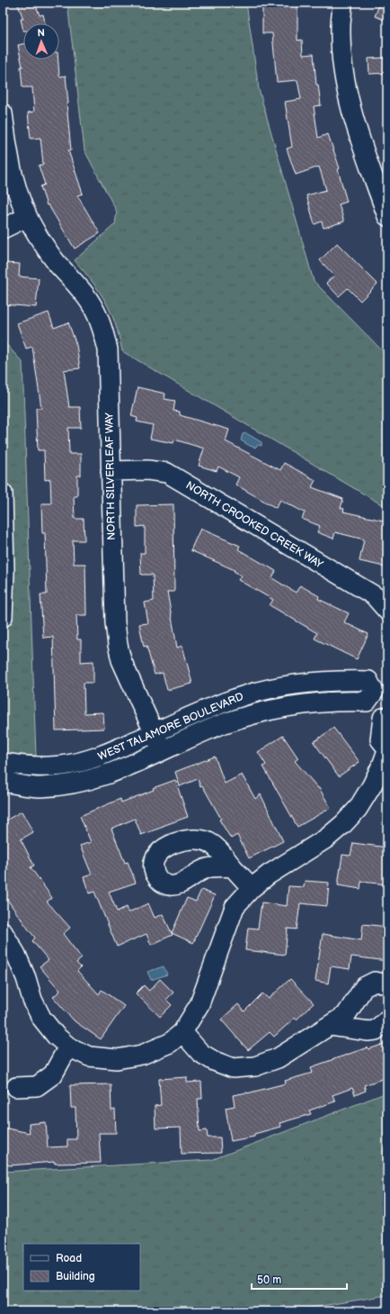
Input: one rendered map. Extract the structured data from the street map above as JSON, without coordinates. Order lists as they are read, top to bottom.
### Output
{
  "streets": {
    "street": ["NORTH SILVERLEAF WAY", "NORTH CROOKED CREEK WAY", "WEST TALAMORE BOULEVARD"]
  },
  "crossings": [
    ["NORTH SILVERLEAF WAY", "NORTH CROOKED CREEK WAY"],
    ["NORTH SILVERLEAF WAY", "WEST TALAMORE BOULEVARD"]
  ],
  "legend": ["Road", "Building"],
  "scale_bar": "50 m",
  "north": "top"
}
